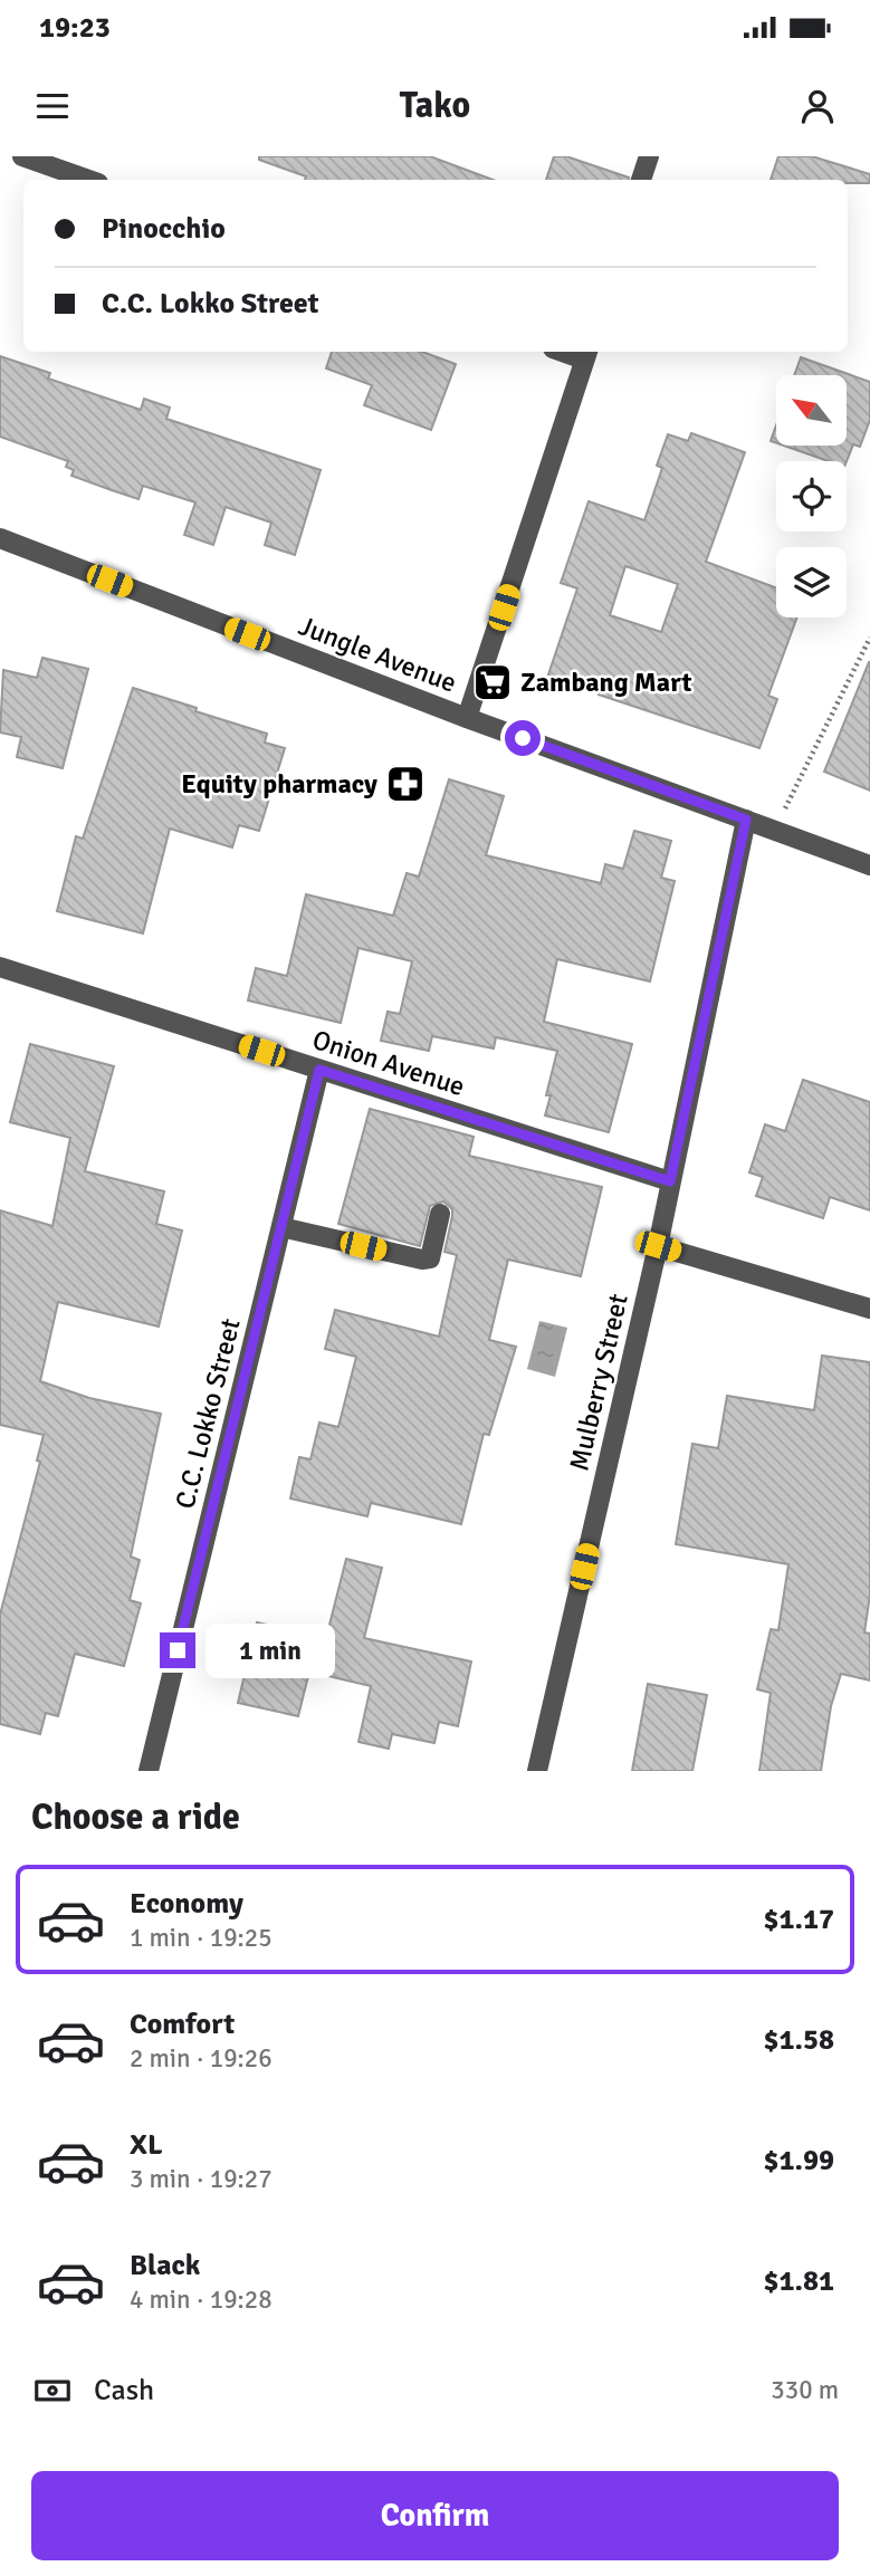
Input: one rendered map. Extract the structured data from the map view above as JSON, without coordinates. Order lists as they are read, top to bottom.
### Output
{
  "streets": {
    "street": [
      "Jungle Avenue",
      "Onion Avenue",
      "Mulberry Street",
      "C.C. Lokko Street"
    ]
  },
  "crossings": [
    ["Jungle Avenue", "Mulberry Street"],
    ["Onion Avenue", "Mulberry Street"],
    ["Onion Avenue", "C.C. Lokko Street"]
  ],
  "places": {
    "supermarket": ["Zambang Mart"],
    "pharmacy": ["Equity pharmacy"]
  },
  "north": "top left",
  "page": {
    "status": "19:23",
    "header": "Tako",
    "banner": ["Pinocchio", "C.C. Lokko Street"],
    "bubble": "1 min",
    "heading": "Choose a ride",
    "list": [
      {
        "name": "Economy",
        "note": "1 min · 19:25",
        "value": "$1.17"
      },
      {
        "name": "Comfort",
        "note": "2 min · 19:26",
        "value": "$1.58"
      },
      {
        "name": "XL",
        "note": "3 min · 19:27",
        "value": "$1.99"
      },
      {
        "name": "Black",
        "note": "4 min · 19:28",
        "value": "$1.81"
      }
    ],
    "pay": ["Cash", "330 m"],
    "buttons": "Confirm"
  }
}
